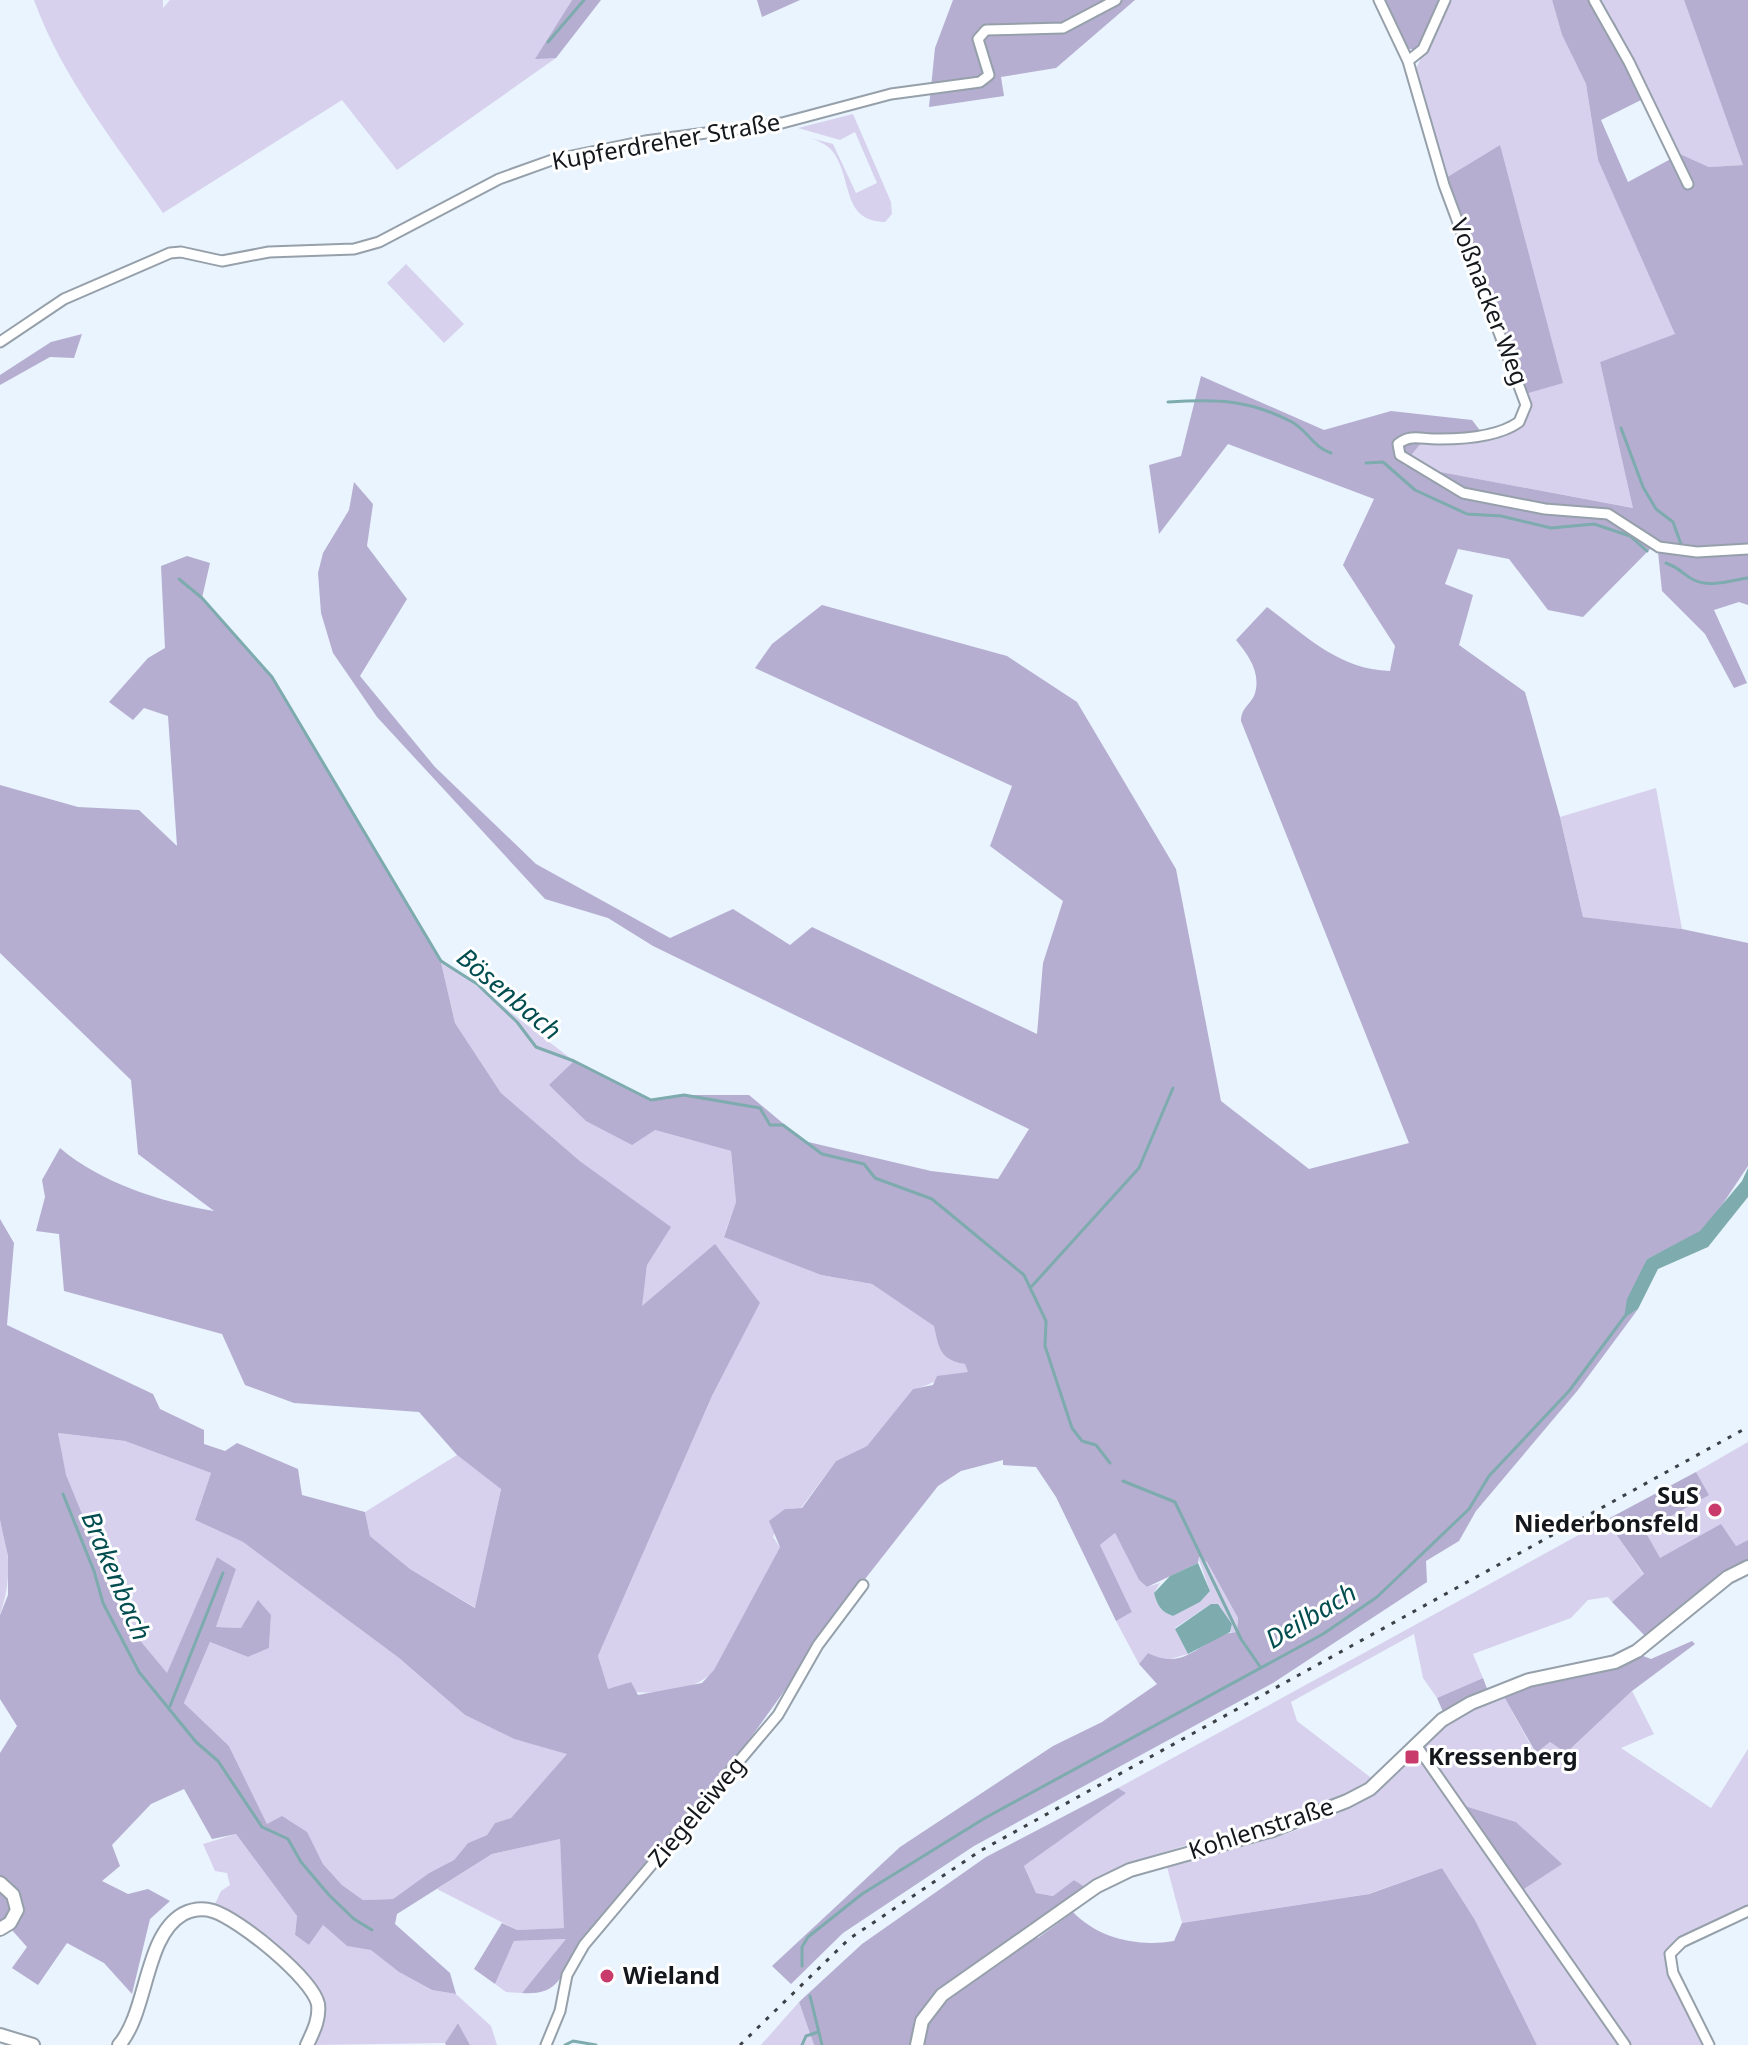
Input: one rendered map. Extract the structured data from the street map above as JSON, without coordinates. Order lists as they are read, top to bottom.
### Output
{
  "streets": {
    "main road": ["Kohlenstraße"],
    "street": ["Kupferdreher Straße", "Voßnacker Weg", "Ziegeleiweg"]
  },
  "water": ["Bösenbach", "Brakenbach", "Deilbach"],
  "places": {
    "other": ["SuS Niederbonsfeld", "Wieland"],
    "transit": ["Kressenberg"]
  }
}
